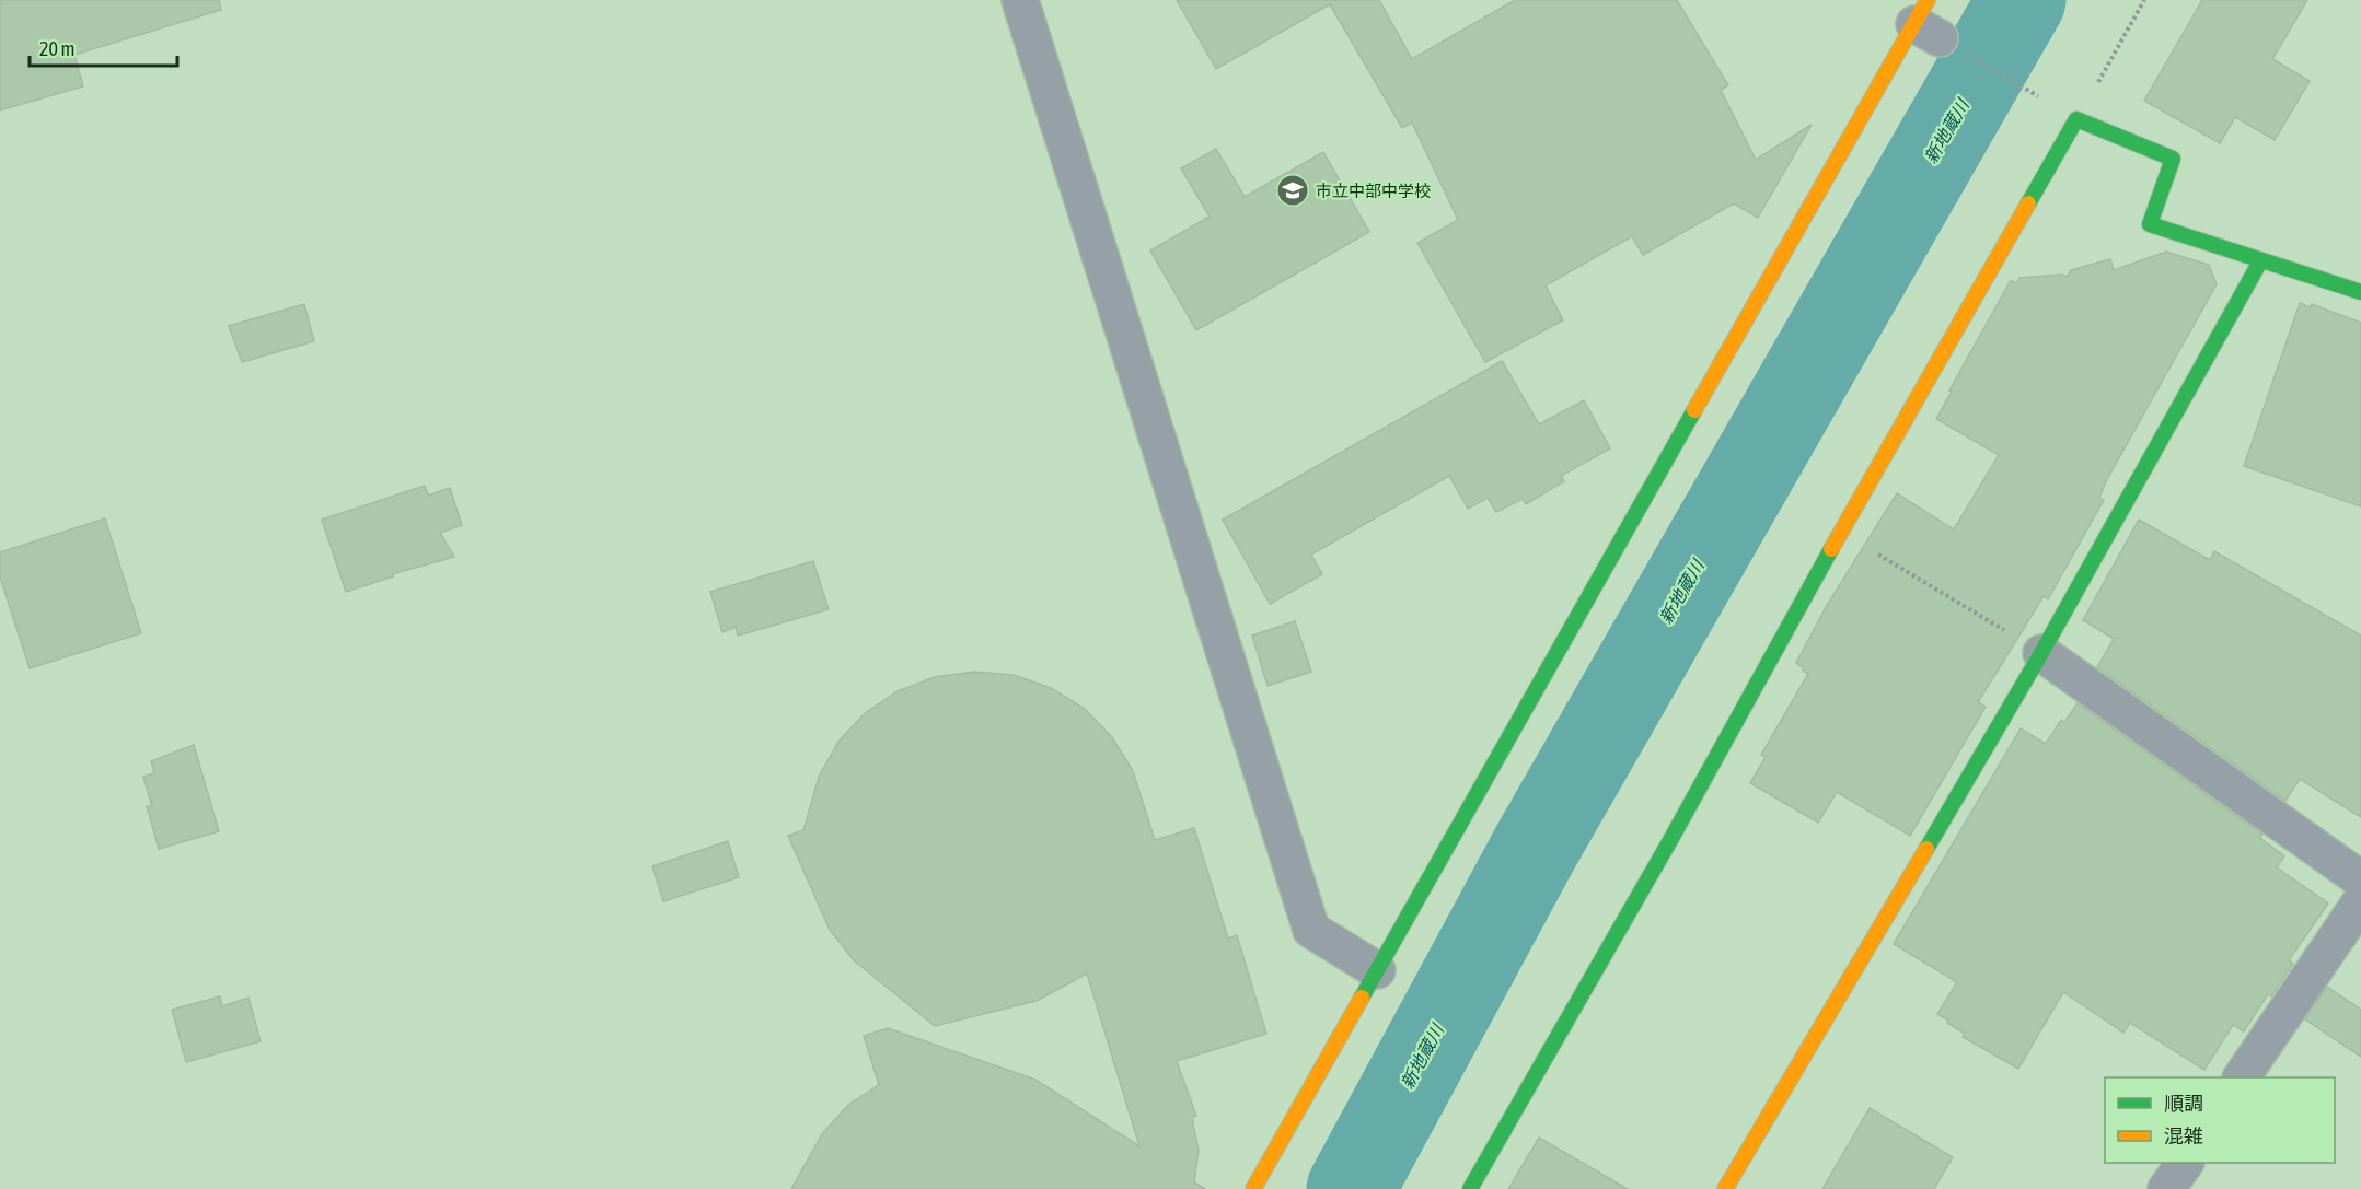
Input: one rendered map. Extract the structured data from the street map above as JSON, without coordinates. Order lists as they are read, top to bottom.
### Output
{
  "water": ["新地蔵川"],
  "places": {
    "school or university": ["市立中部中学校"]
  },
  "legend": ["順調", "混雑"],
  "scale_bar": "20 m"
}
